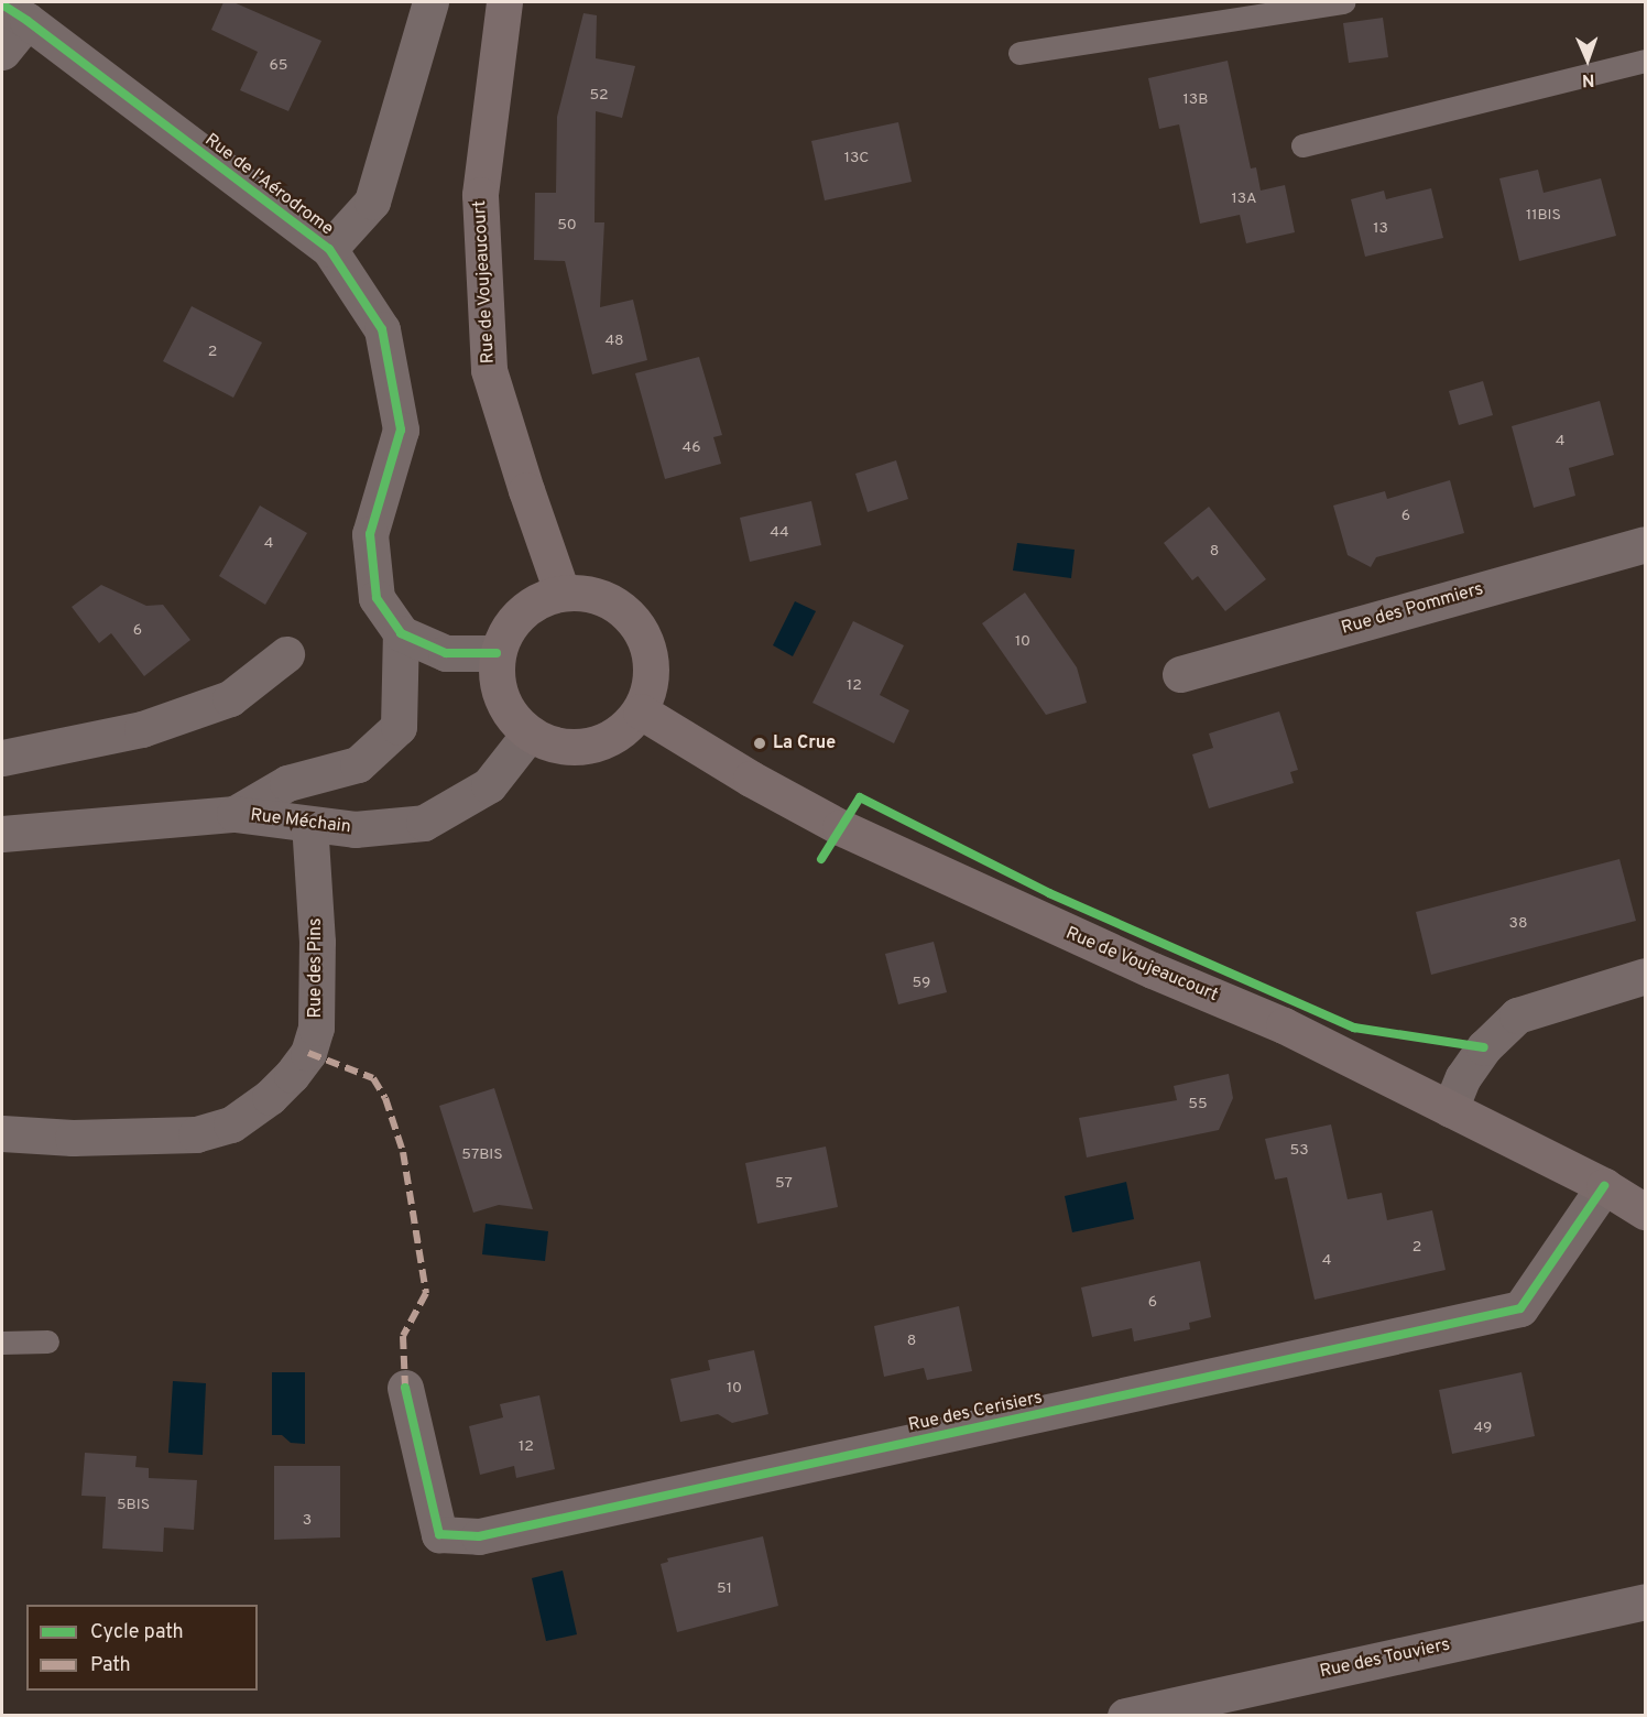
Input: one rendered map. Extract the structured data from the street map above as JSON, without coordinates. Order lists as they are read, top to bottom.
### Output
{
  "streets": {
    "main road": ["Rue de Voujeaucourt"],
    "street": [
      "Rue de l'Aérodrome",
      "Rue des Pommiers",
      "Rue Méchain",
      "Rue des Pins",
      "Rue des Cerisiers",
      "Rue des Touviers"
    ]
  },
  "crossings": [
    ["Rue de l'Aérodrome", "Rue Méchain"],
    ["Rue de Voujeaucourt", "Rue Méchain"],
    ["Rue de Voujeaucourt", "Rue des Cerisiers"],
    ["Rue Méchain", "Rue des Pins"]
  ],
  "places": ["La Crue"],
  "house_numbers": [
    "65",
    "52",
    "13B",
    "13C",
    "13A",
    "11BIS",
    "50",
    "13",
    "48",
    "2",
    "4",
    "46",
    "6",
    "44",
    "4",
    "8",
    "6",
    "10",
    "12",
    "38",
    "59",
    "55",
    "53",
    "57BIS",
    "57",
    "2",
    "4",
    "6",
    "8",
    "10",
    "49",
    "12",
    "5BIS",
    "3",
    "51"
  ],
  "legend": ["Cycle path", "Path"],
  "north": "bottom"
}
